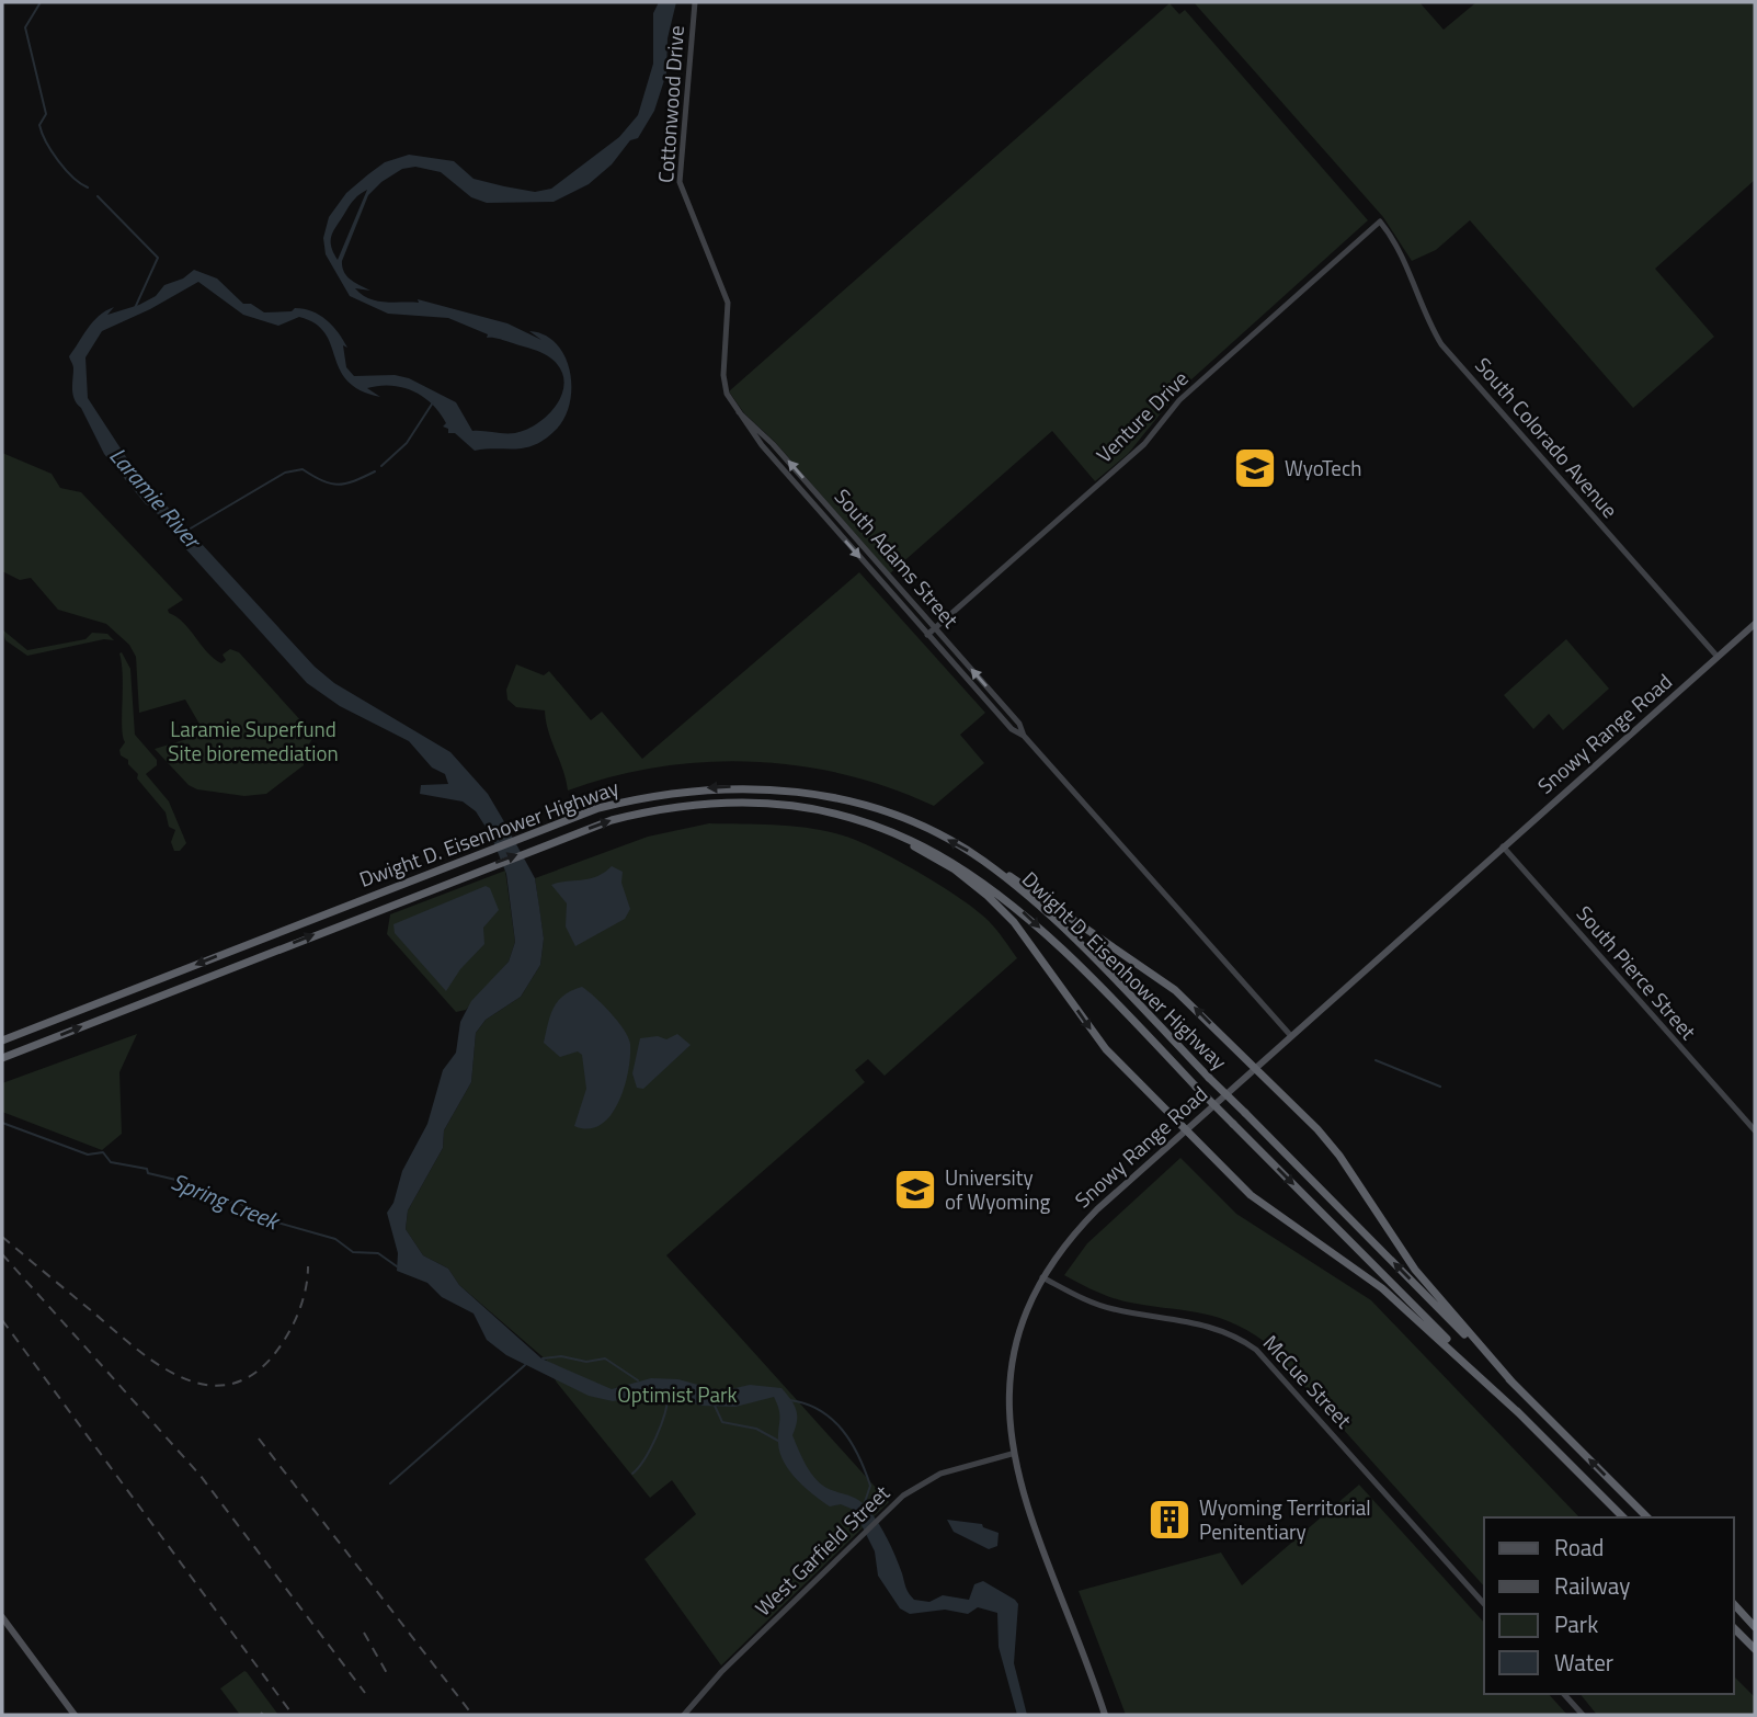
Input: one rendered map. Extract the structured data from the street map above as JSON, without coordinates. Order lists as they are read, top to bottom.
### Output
{
  "streets": {
    "highway": ["Dwight D. Eisenhower Highway"],
    "main road": ["Snowy Range Road"],
    "street": [
      "Cottonwood Drive",
      "Venture Drive",
      "South Colorado Avenue",
      "South Adams Street",
      "South Pierce Street",
      "McCue Street",
      "West Garfield Street"
    ]
  },
  "crossings": [
    ["Cottonwood Drive", "South Adams Street"],
    ["Venture Drive", "South Colorado Avenue"],
    ["Venture Drive", "South Adams Street"],
    ["South Colorado Avenue", "Snowy Range Road"],
    ["South Adams Street", "Snowy Range Road"],
    ["Snowy Range Road", "South Pierce Street"],
    ["Snowy Range Road", "McCue Street"],
    ["Snowy Range Road", "West Garfield Street"]
  ],
  "water": ["Laramie River", "Spring Creek"],
  "parks": ["Laramie Superfund Site bioremediation", "Optimist Park"],
  "places": {
    "school or university": ["WyoTech", "University of Wyoming"],
    "building": ["Wyoming Territorial Penitentiary"]
  },
  "legend": [
    "Road",
    "Railway",
    "Park",
    "Water"
  ]
}
